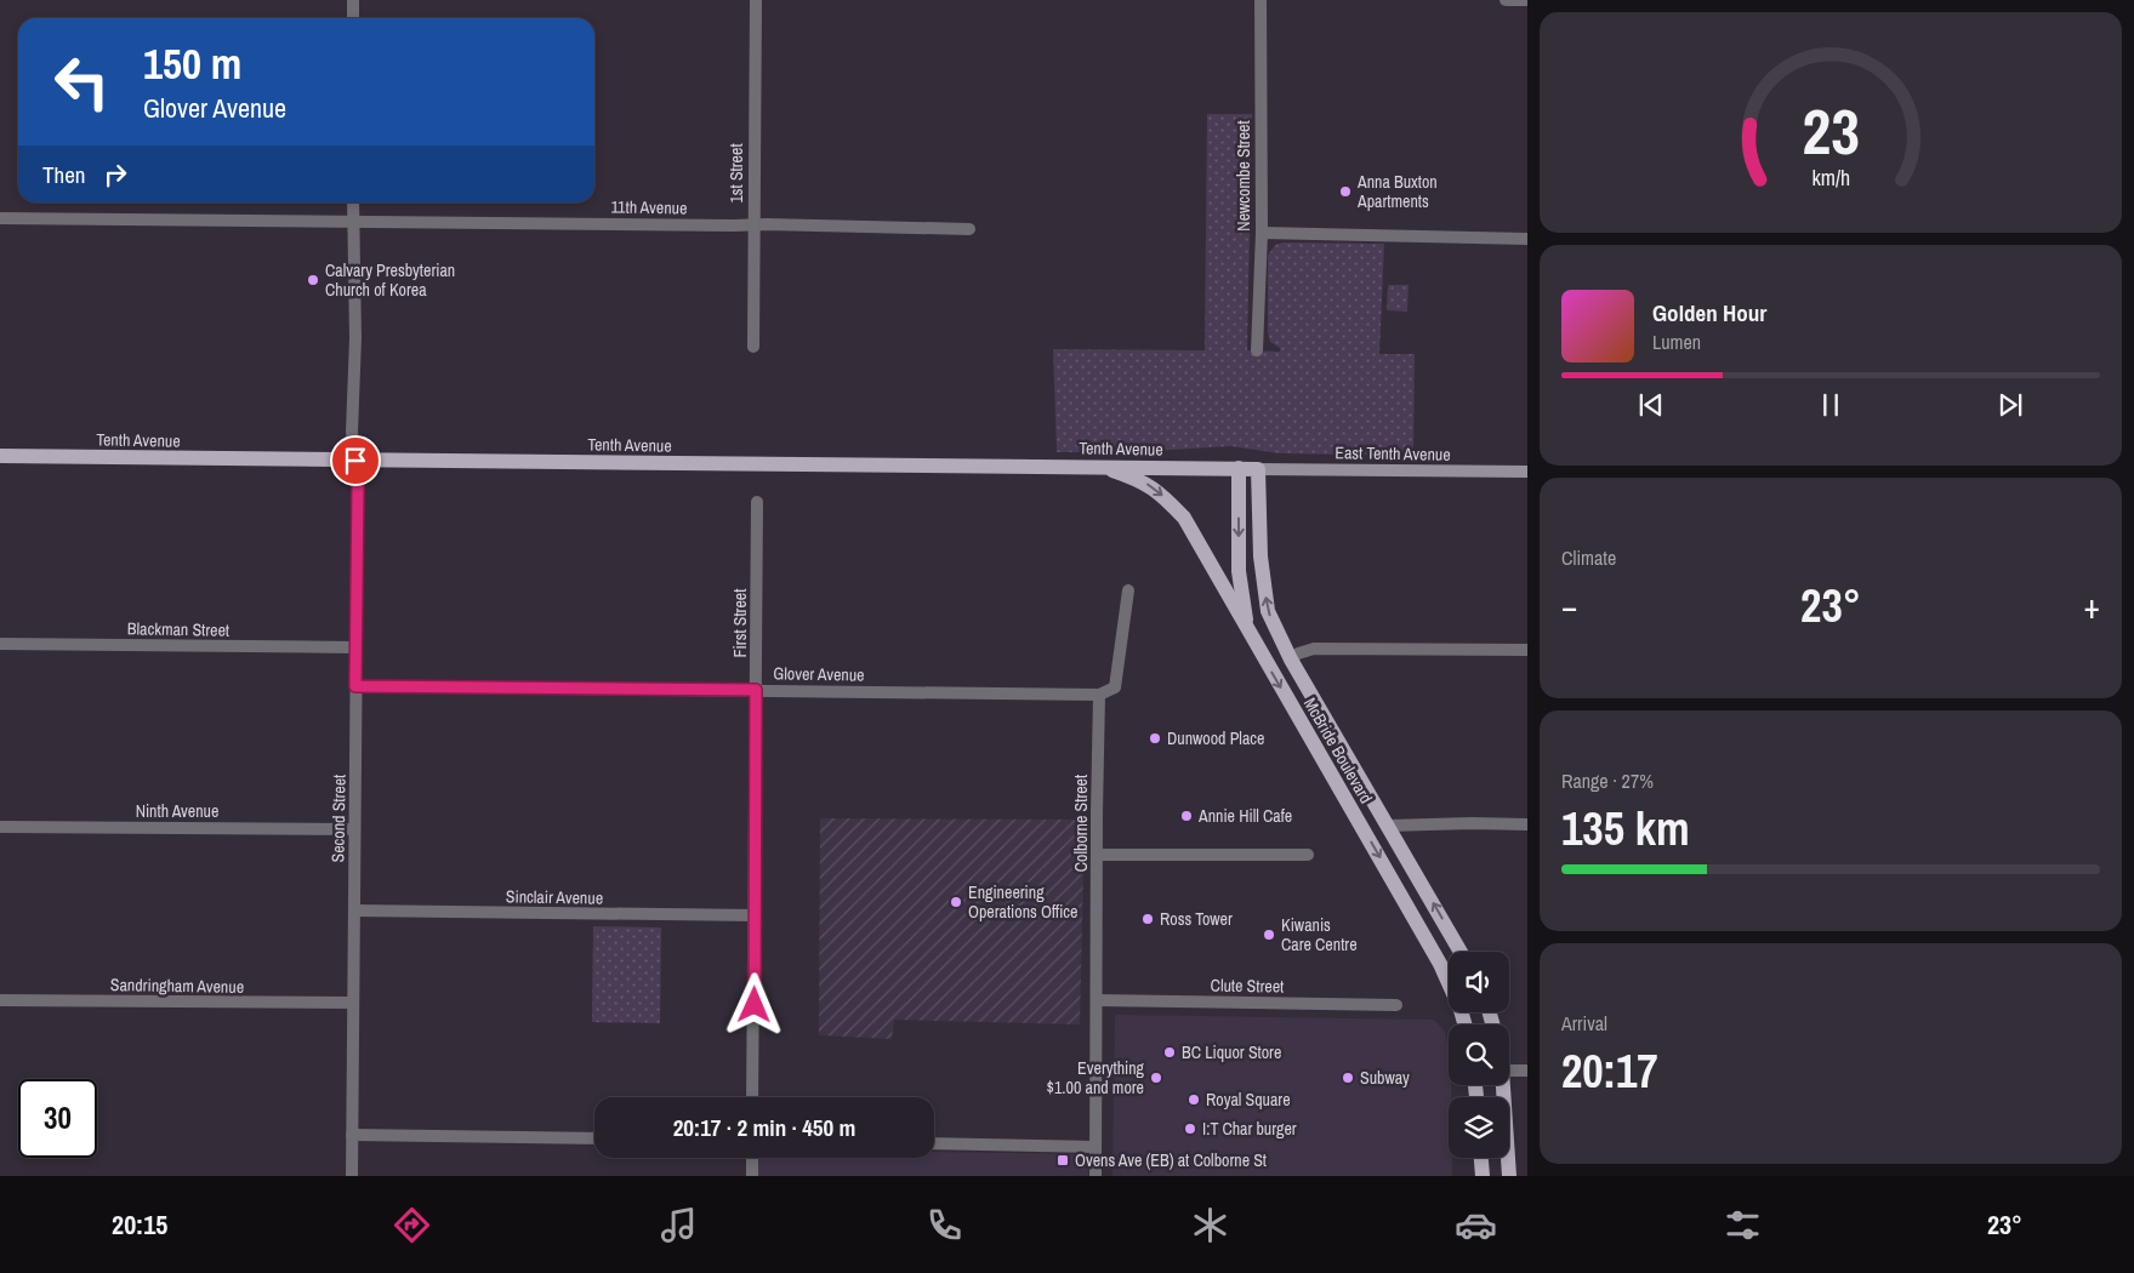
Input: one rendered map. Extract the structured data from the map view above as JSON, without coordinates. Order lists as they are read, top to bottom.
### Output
{
  "streets": {
    "main road": ["Tenth Avenue", "East Tenth Avenue", "McBride Boulevard"],
    "street": [
      "1st Street",
      "Newcombe Street",
      "11th Avenue",
      "First Street",
      "Blackman Street",
      "Glover Avenue",
      "Ninth Avenue",
      "Second Street",
      "Colborne Street",
      "Sinclair Avenue",
      "Sandringham Avenue",
      "Clute Street"
    ]
  },
  "crossings": [
    ["1st Street", "11th Avenue"],
    ["11th Avenue", "Second Street"],
    ["Tenth Avenue", "East Tenth Avenue"],
    ["Tenth Avenue", "McBride Boulevard"],
    ["Tenth Avenue", "Second Street"],
    ["East Tenth Avenue", "McBride Boulevard"],
    ["First Street", "Glover Avenue"],
    ["First Street", "Sinclair Avenue"],
    ["Blackman Street", "Second Street"],
    ["Glover Avenue", "Second Street"],
    ["Glover Avenue", "Colborne Street"],
    ["Ninth Avenue", "Second Street"],
    ["Second Street", "Sinclair Avenue"],
    ["Second Street", "Sandringham Avenue"],
    ["Colborne Street", "Clute Street"]
  ],
  "places": {
    "other": [
      "Anna Buxton Apartments",
      "Calvary Presbyterian Church of Korea",
      "Dunwood Place",
      "Annie Hill Cafe",
      "Engineering Operations Office",
      "Ross Tower",
      "Kiwanis Care Centre",
      "BC Liquor Store",
      "Everything $1.00 and more",
      "Subway",
      "Royal Square",
      "I:T Char burger"
    ],
    "transit": ["Ovens Ave (EB) at Colborne St"]
  },
  "page": {
    "turn": ["150 m", "Glover Avenue"],
    "then": "Then",
    "song": ["Golden Hour", "Lumen"],
    "tile": [
      "Climate",
      ["Range · 27%", "135 km"],
      ["Arrival", "20:17"]
    ],
    "heat": ["−", "23°", "+"],
    "limit": "30",
    "trip": "20:17 · 2 min · 450 m",
    "tabs": ["20:15", "23°"],
    "gauge": ["23", "km/h"]
  }
}
